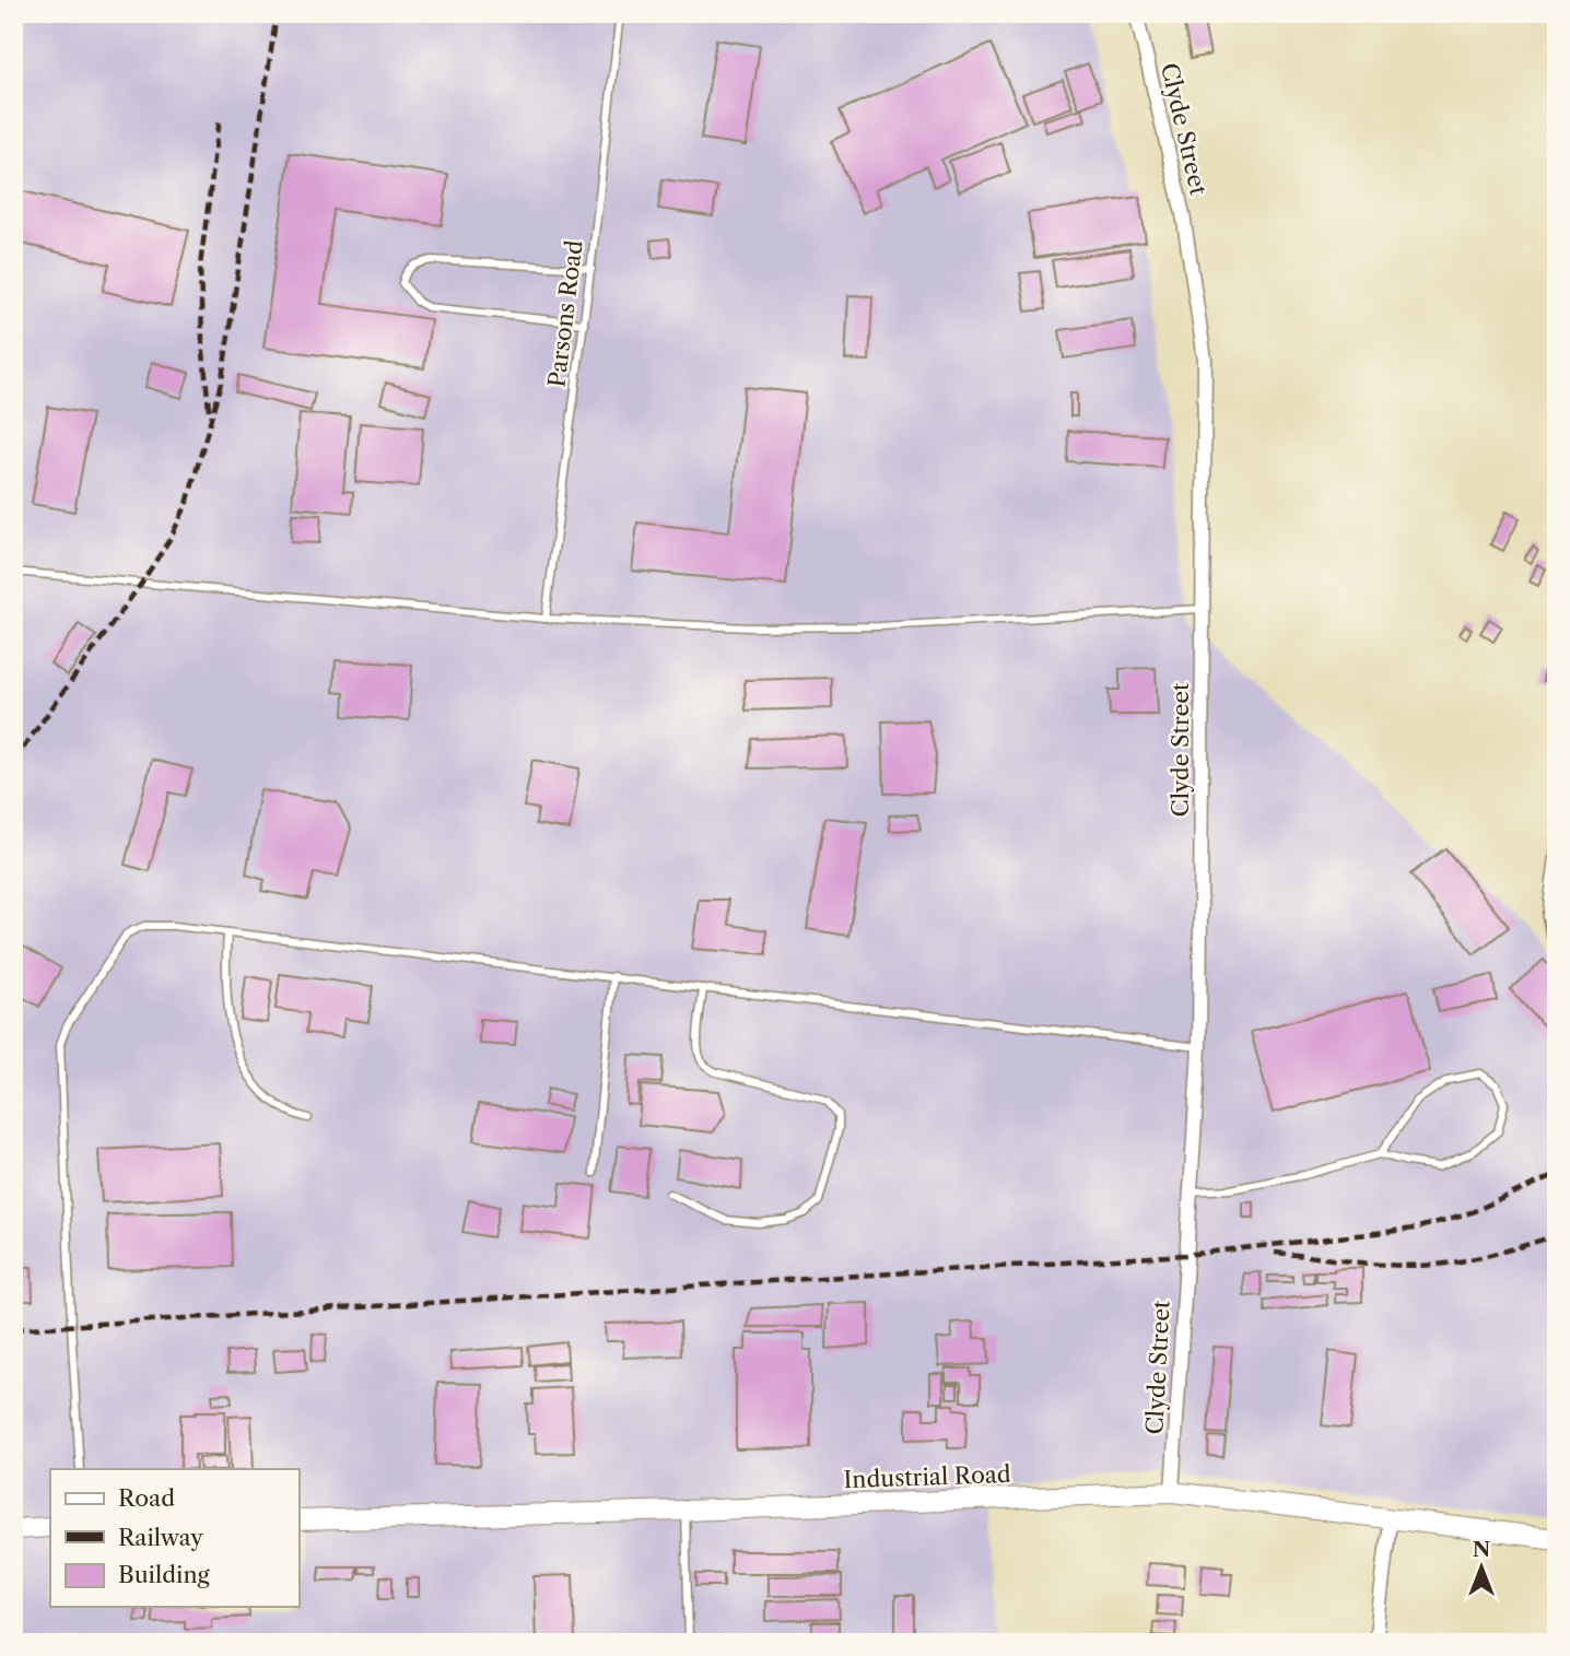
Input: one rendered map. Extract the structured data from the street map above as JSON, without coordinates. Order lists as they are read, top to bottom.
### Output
{
  "streets": {
    "street": ["Clyde Street", "Industrial Road"],
    "lane": ["Parsons Road"]
  },
  "crossings": [
    ["Clyde Street", "Industrial Road"]
  ],
  "legend": ["Road", "Railway", "Building"],
  "north": "top"
}
